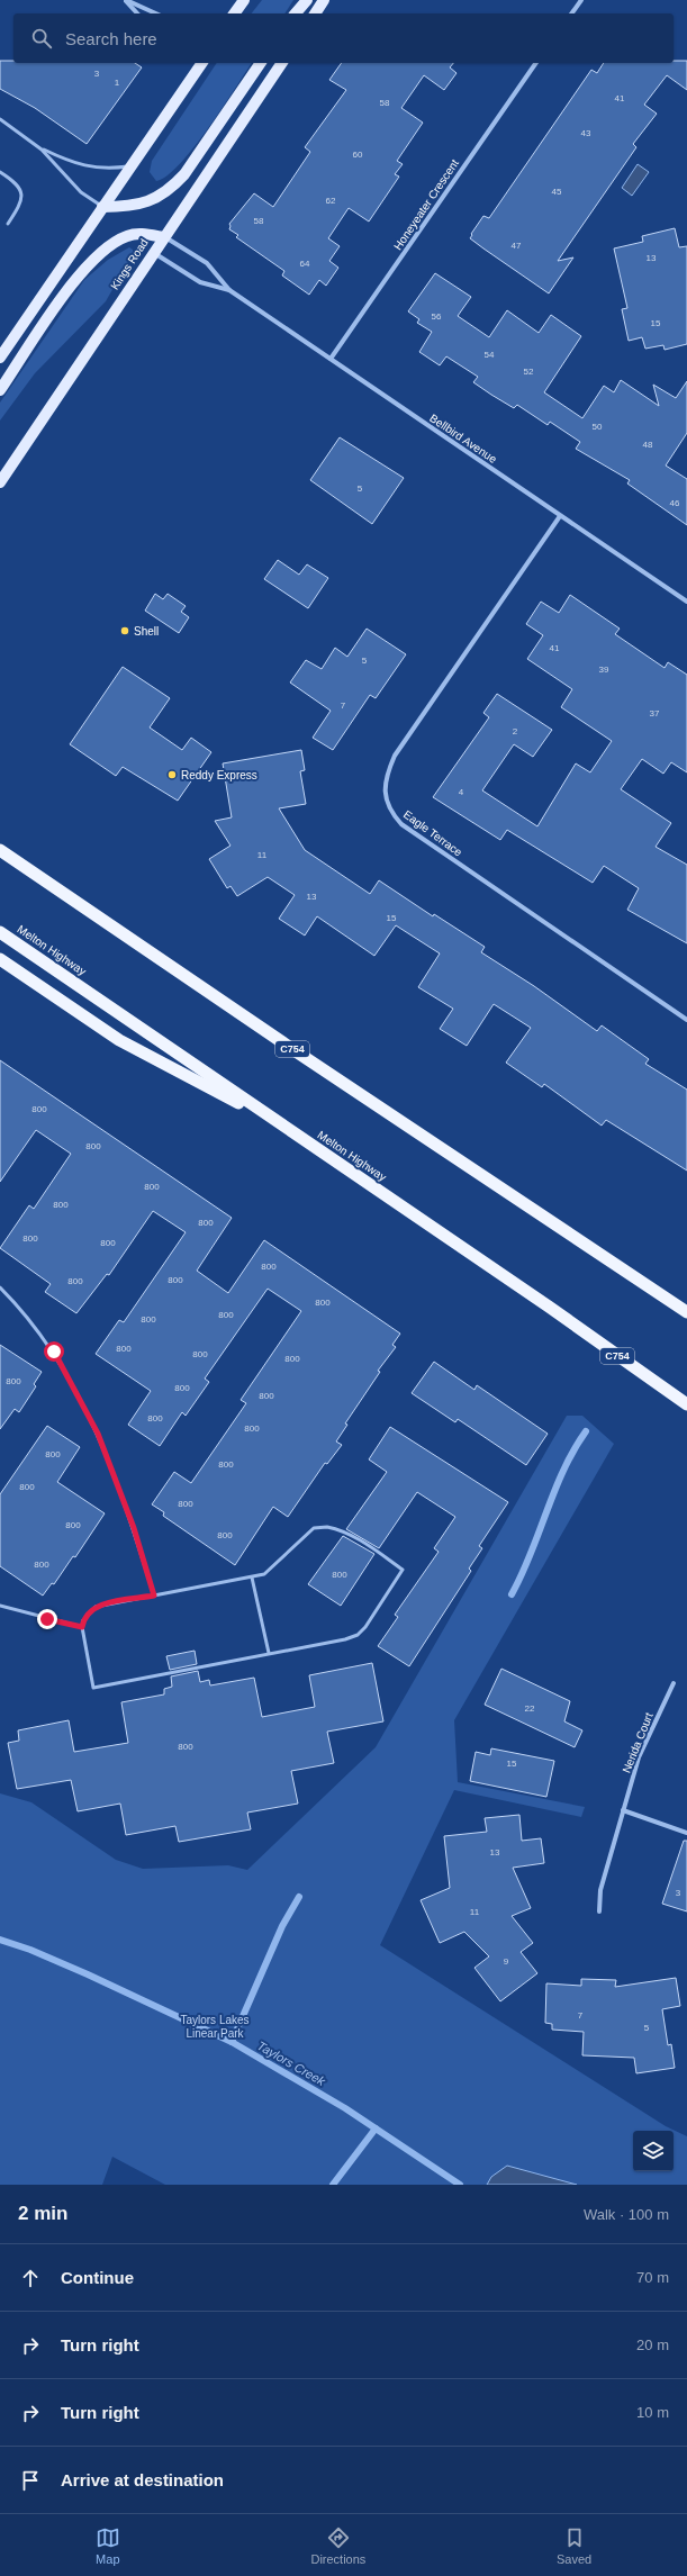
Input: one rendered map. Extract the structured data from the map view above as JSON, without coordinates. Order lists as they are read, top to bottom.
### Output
{
  "streets": {
    "highway": ["Melton Highway", "C754"],
    "main road": ["Kings Road"],
    "street": [
      "Honeyeater Crescent",
      "Bellbird Avenue",
      "Eagle Terrace",
      "Nerida Court"
    ]
  },
  "crossings": [
    ["Honeyeater Crescent", "Bellbird Avenue"],
    ["Kings Road", "Bellbird Avenue"],
    ["Bellbird Avenue", "Eagle Terrace"]
  ],
  "water": ["Taylors Creek"],
  "parks": ["Taylors Lakes Linear Park"],
  "places": ["Shell", "Reddy Express"],
  "house_numbers": [
    "3",
    "1",
    "41",
    "58",
    "43",
    "60",
    "45",
    "62",
    "58",
    "47",
    "13",
    "64",
    "56",
    "15",
    "54",
    "52",
    "50",
    "48",
    "5",
    "46",
    "41",
    "5",
    "39",
    "7",
    "37",
    "2",
    "4",
    "11",
    "13",
    "15",
    "800",
    "800",
    "800",
    "800",
    "800",
    "800",
    "800",
    "800",
    "800",
    "800",
    "800",
    "800",
    "800",
    "800",
    "800",
    "800",
    "800",
    "800",
    "800",
    "800",
    "800",
    "800",
    "800",
    "800",
    "800",
    "800",
    "800",
    "800",
    "800",
    "22",
    "800",
    "15",
    "13",
    "3",
    "11",
    "9",
    "7",
    "5"
  ],
  "page": {
    "search": "Search here",
    "heading": ["2 min", "Walk · 100 m"],
    "list": [
      ["Continue", "70 m"],
      ["Turn right", "20 m"],
      ["Turn right", "10 m"],
      "Arrive at destination"
    ],
    "nav": ["Map", "Directions", "Saved"]
  }
}
